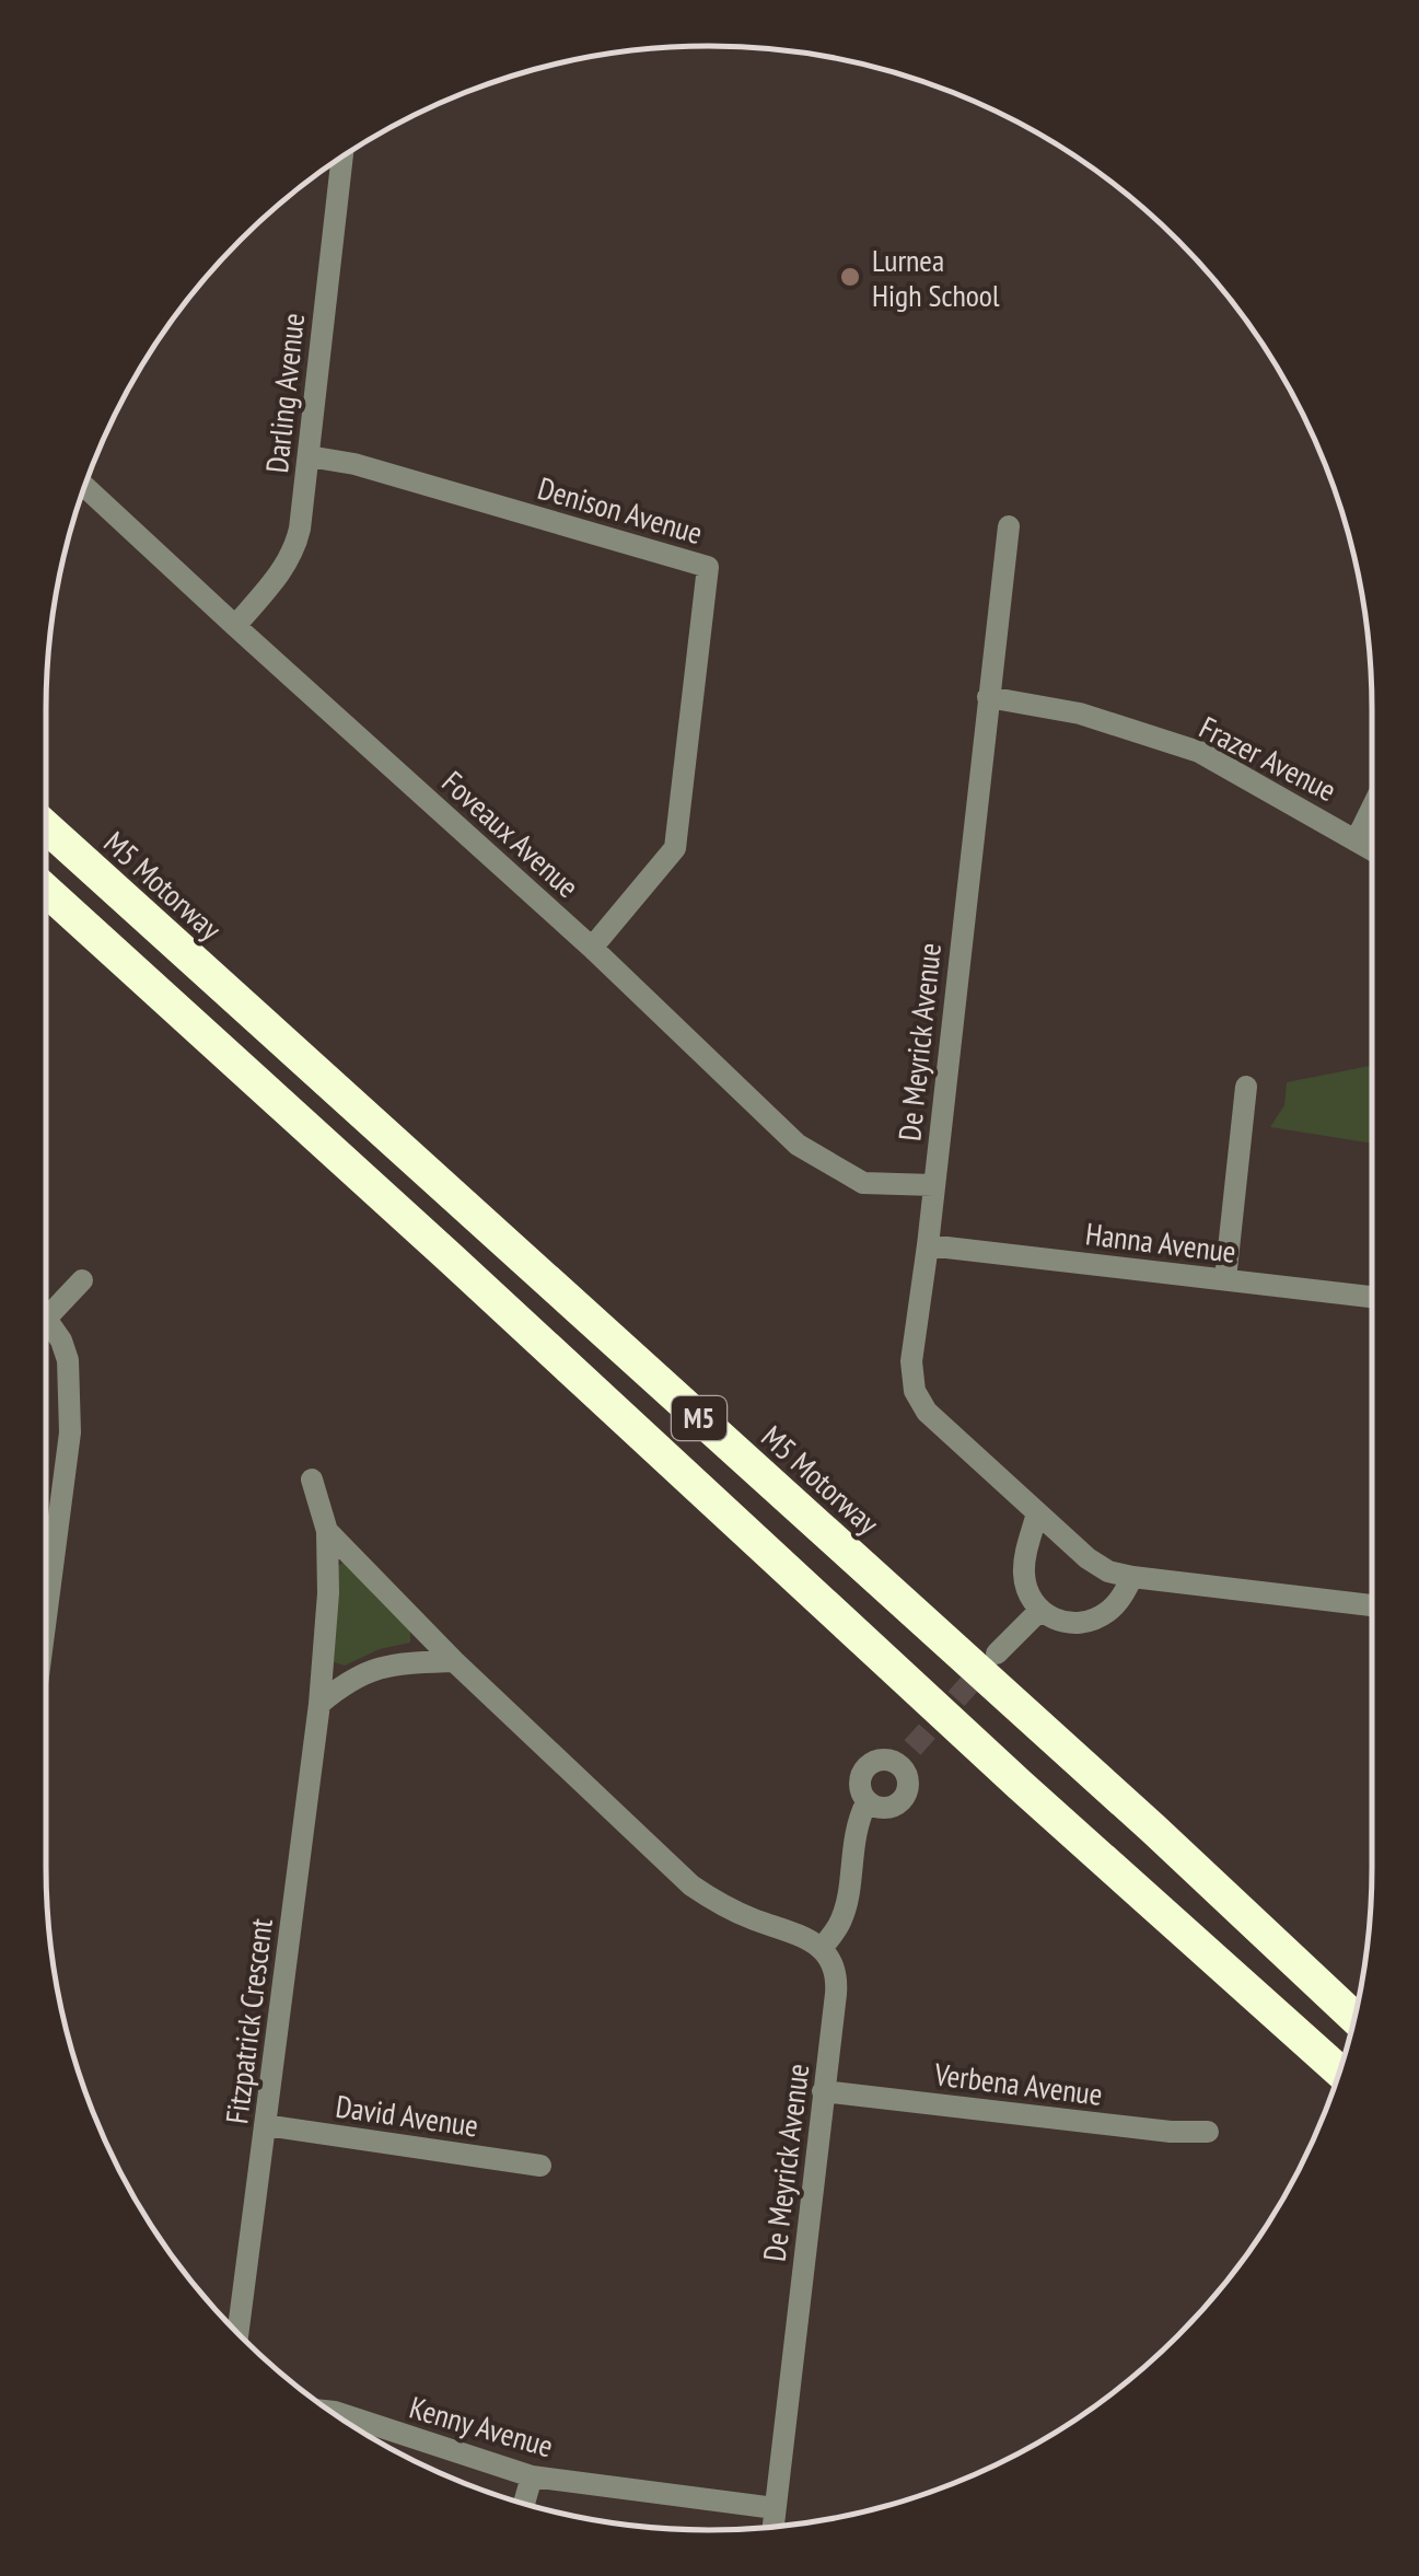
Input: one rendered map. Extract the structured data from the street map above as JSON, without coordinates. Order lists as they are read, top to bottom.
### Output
{
  "streets": {
    "highway": ["M5 Motorway", "M5"],
    "street": [
      "Darling Avenue",
      "Denison Avenue",
      "Frazer Avenue",
      "Foveaux Avenue",
      "De Meyrick Avenue",
      "Hanna Avenue",
      "Fitzpatrick Crescent",
      "Verbena Avenue",
      "David Avenue",
      "Kenny Avenue"
    ]
  },
  "crossings": [
    ["Darling Avenue", "Denison Avenue"],
    ["Darling Avenue", "Foveaux Avenue"],
    ["Denison Avenue", "Foveaux Avenue"],
    ["Frazer Avenue", "De Meyrick Avenue"],
    ["Foveaux Avenue", "De Meyrick Avenue"],
    ["De Meyrick Avenue", "Hanna Avenue"],
    ["De Meyrick Avenue", "Fitzpatrick Crescent"],
    ["De Meyrick Avenue", "Verbena Avenue"],
    ["De Meyrick Avenue", "Kenny Avenue"],
    ["Fitzpatrick Crescent", "David Avenue"]
  ],
  "places": ["Lurnea High School"]
}
